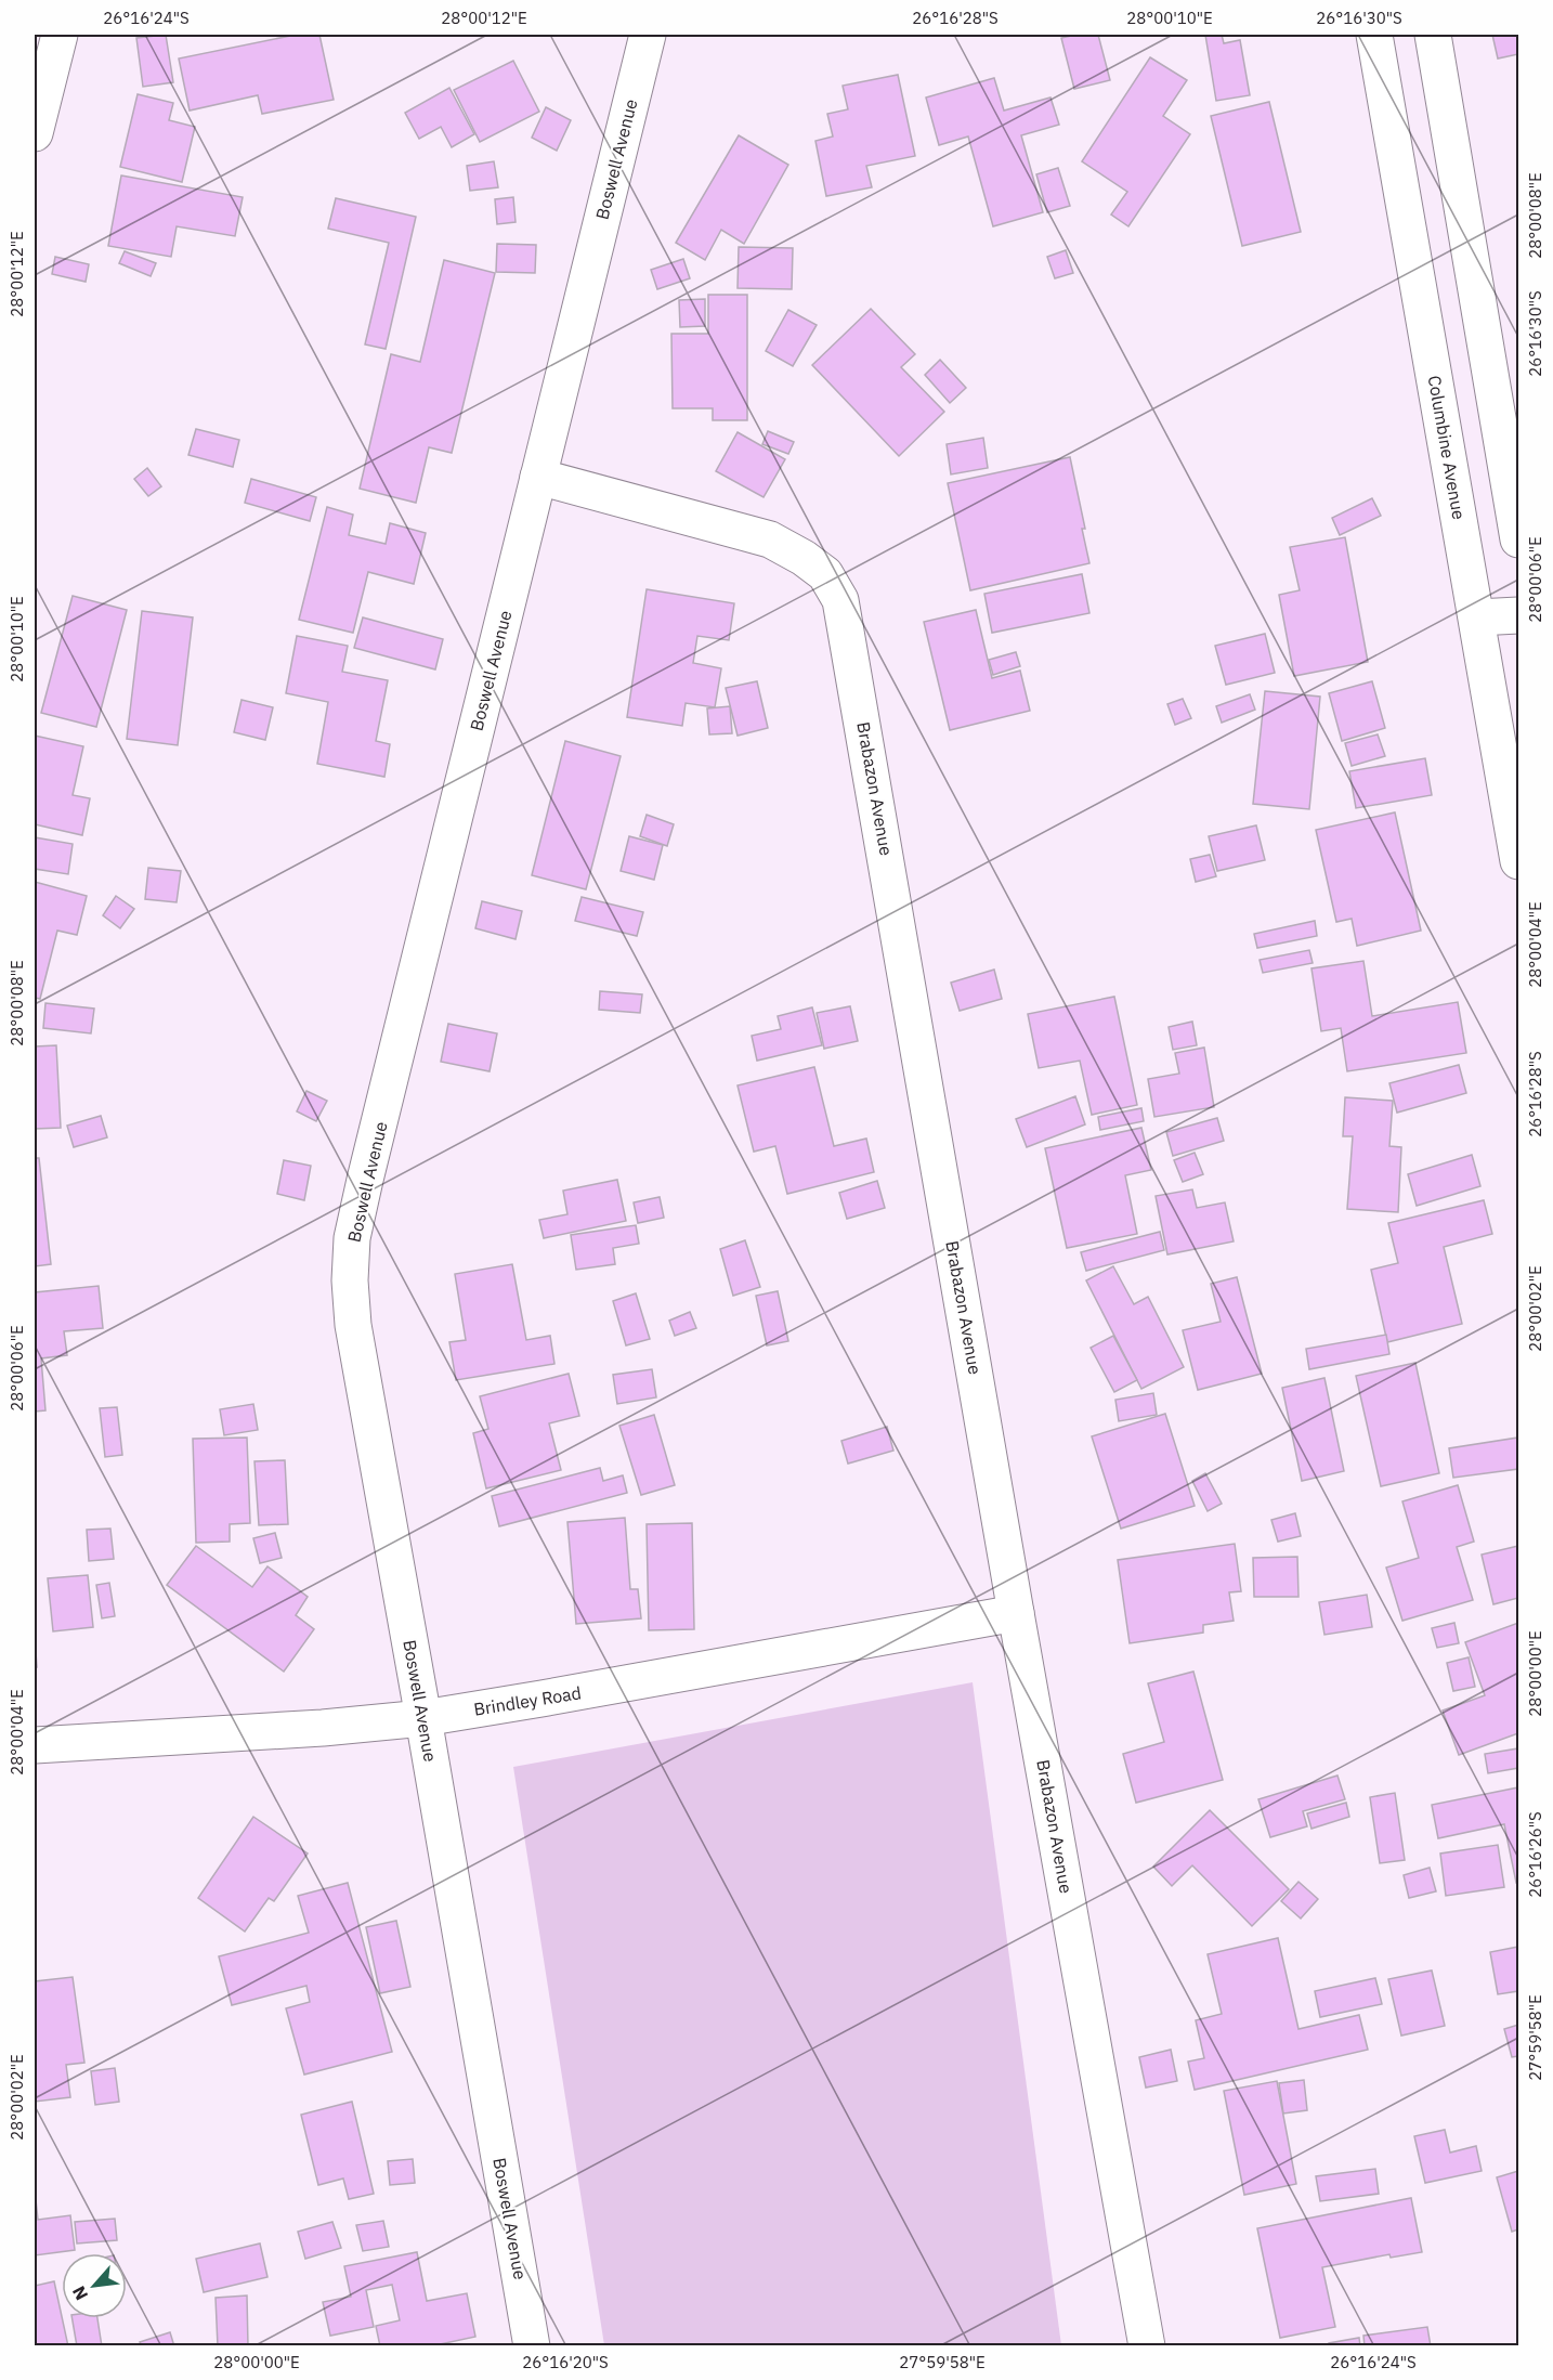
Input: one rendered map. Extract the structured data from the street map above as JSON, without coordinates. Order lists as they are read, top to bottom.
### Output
{
  "streets": {
    "street": [
      "Boswell Avenue",
      "Columbine Avenue",
      "Brabazon Avenue",
      "Brindley Road"
    ]
  },
  "crossings": [
    ["Boswell Avenue", "Brabazon Avenue"],
    ["Boswell Avenue", "Brindley Road"],
    ["Brabazon Avenue", "Brindley Road"]
  ],
  "north": "bottom left",
  "coordinates": [
    "26°16'24\"S",
    "28°00'12\"E",
    "26°16'28\"S",
    "28°00'10\"E",
    "26°16'30\"S",
    "28°00'08\"E",
    "28°00'06\"E",
    "28°00'04\"E",
    "28°00'02\"E",
    "28°00'00\"E",
    "26°16'26\"S",
    "27°59'58\"E",
    "26°16'20\"S"
  ]
}
